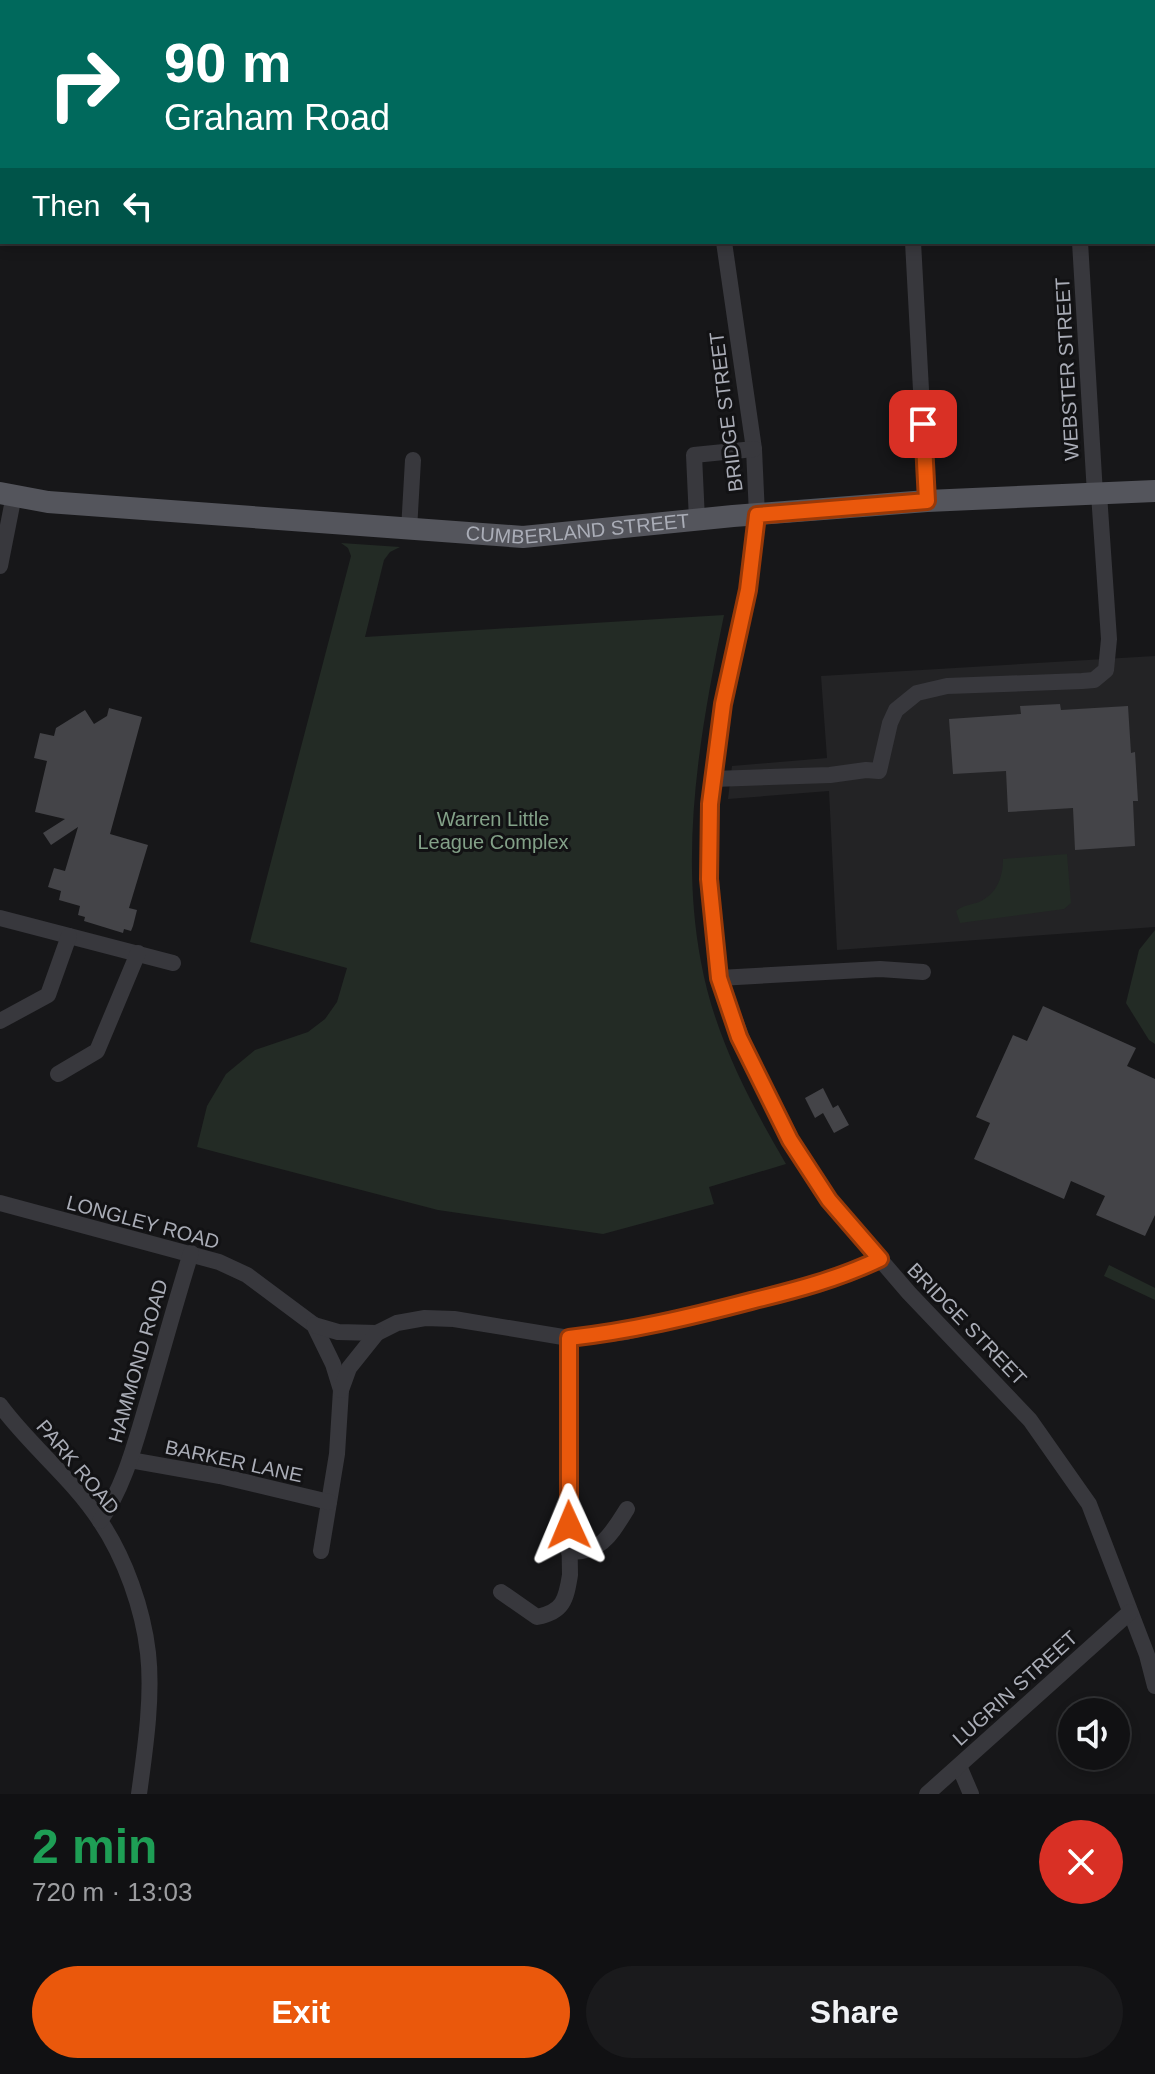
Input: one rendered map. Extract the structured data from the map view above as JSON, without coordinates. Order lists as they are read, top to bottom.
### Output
{
  "streets": {
    "main road": ["CUMBERLAND STREET"],
    "street": [
      "WEBSTER STREET",
      "BRIDGE STREET",
      "LONGLEY ROAD",
      "HAMMOND ROAD",
      "BARKER LANE",
      "PARK ROAD",
      "LUGRIN STREET"
    ]
  },
  "crossings": [
    ["WEBSTER STREET", "BRIDGE STREET"],
    ["WEBSTER STREET", "CUMBERLAND STREET"],
    ["BRIDGE STREET", "CUMBERLAND STREET"],
    ["BRIDGE STREET", "LUGRIN STREET"],
    ["LONGLEY ROAD", "HAMMOND ROAD"],
    ["LONGLEY ROAD", "BARKER LANE"],
    ["HAMMOND ROAD", "BARKER LANE"],
    ["HAMMOND ROAD", "PARK ROAD"]
  ],
  "parks": ["Warren Little League Complex"],
  "page": {
    "turn": ["90 m", "Graham Road"],
    "then": "Then",
    "heading": ["2 min", "720 m · 13:03"],
    "buttons": ["Exit", "Share"]
  }
}
